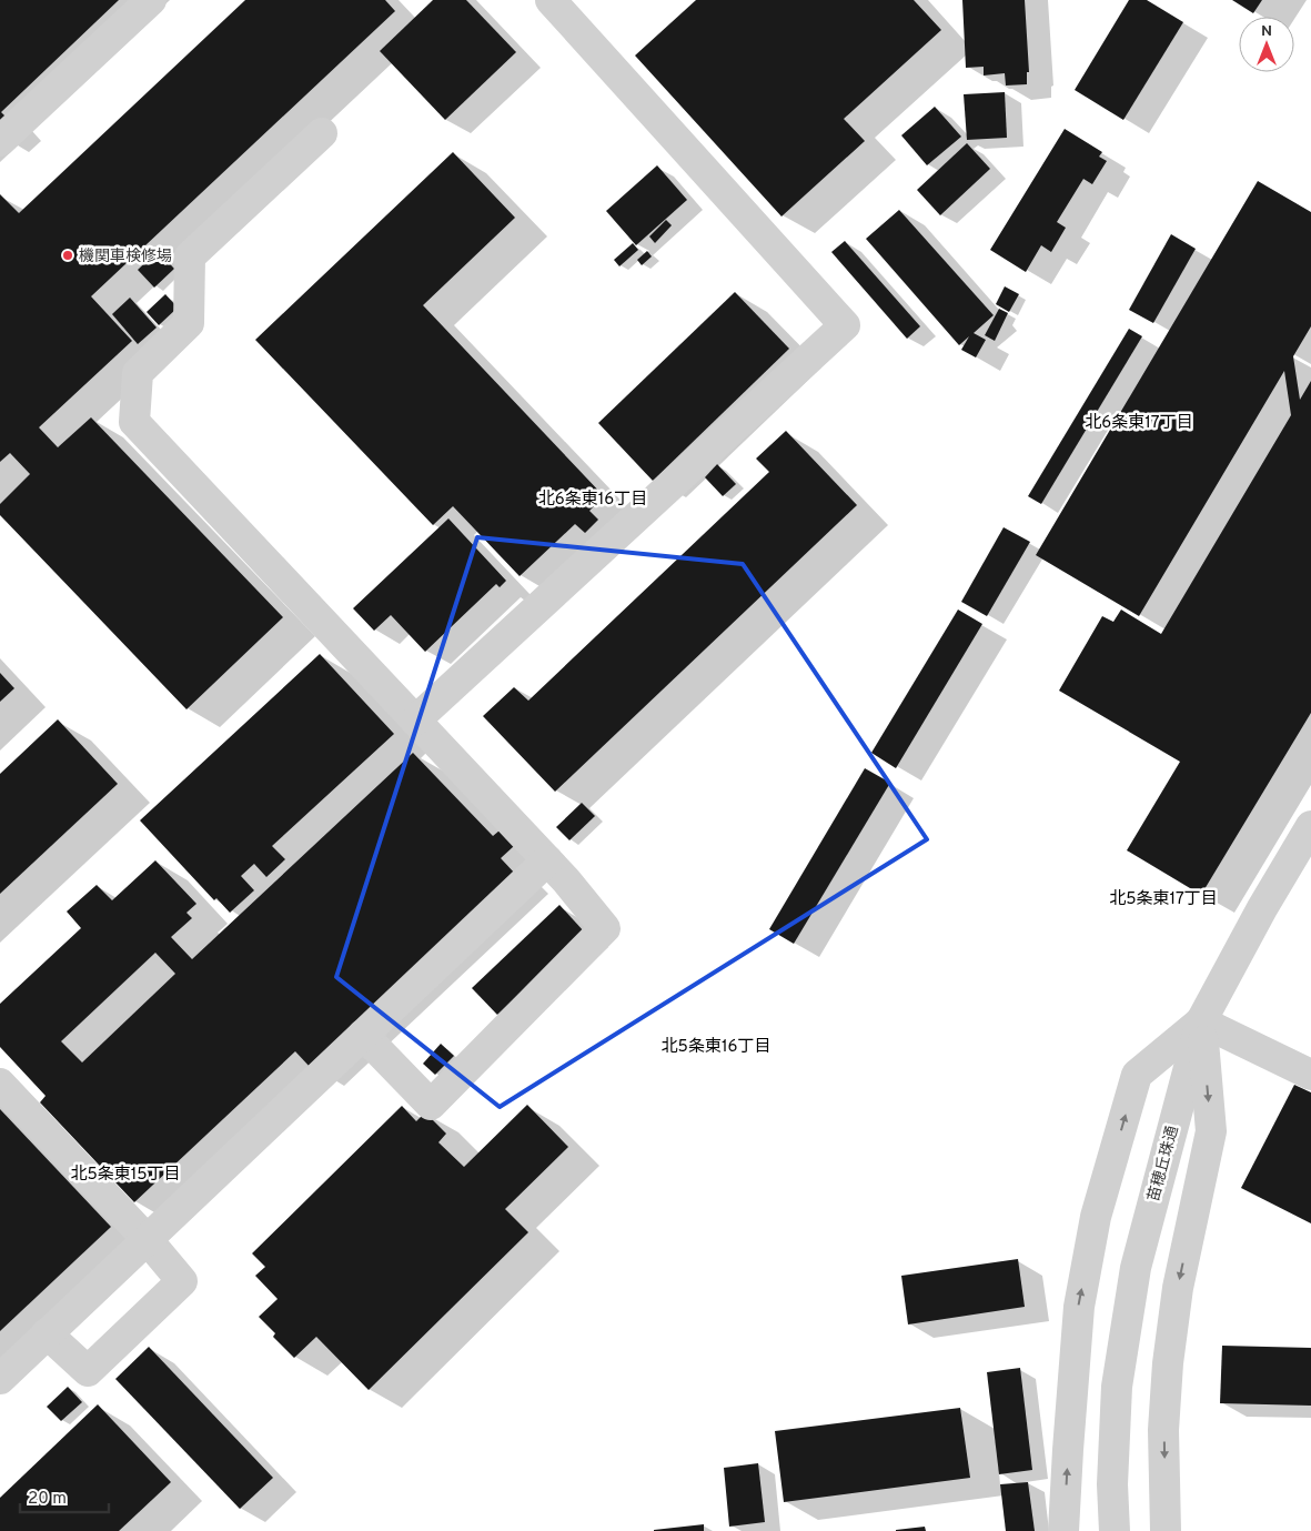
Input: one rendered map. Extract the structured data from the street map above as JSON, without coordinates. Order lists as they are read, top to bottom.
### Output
{
  "streets": {
    "street": ["苗穂丘珠通"]
  },
  "districts": [
    "北6条東17丁目",
    "北6条東16丁目",
    "北5条東17丁目",
    "北5条東16丁目",
    "北5条東15丁目"
  ],
  "places": ["機関車検修場"],
  "scale_bar": "20 m",
  "north": "top"
}
